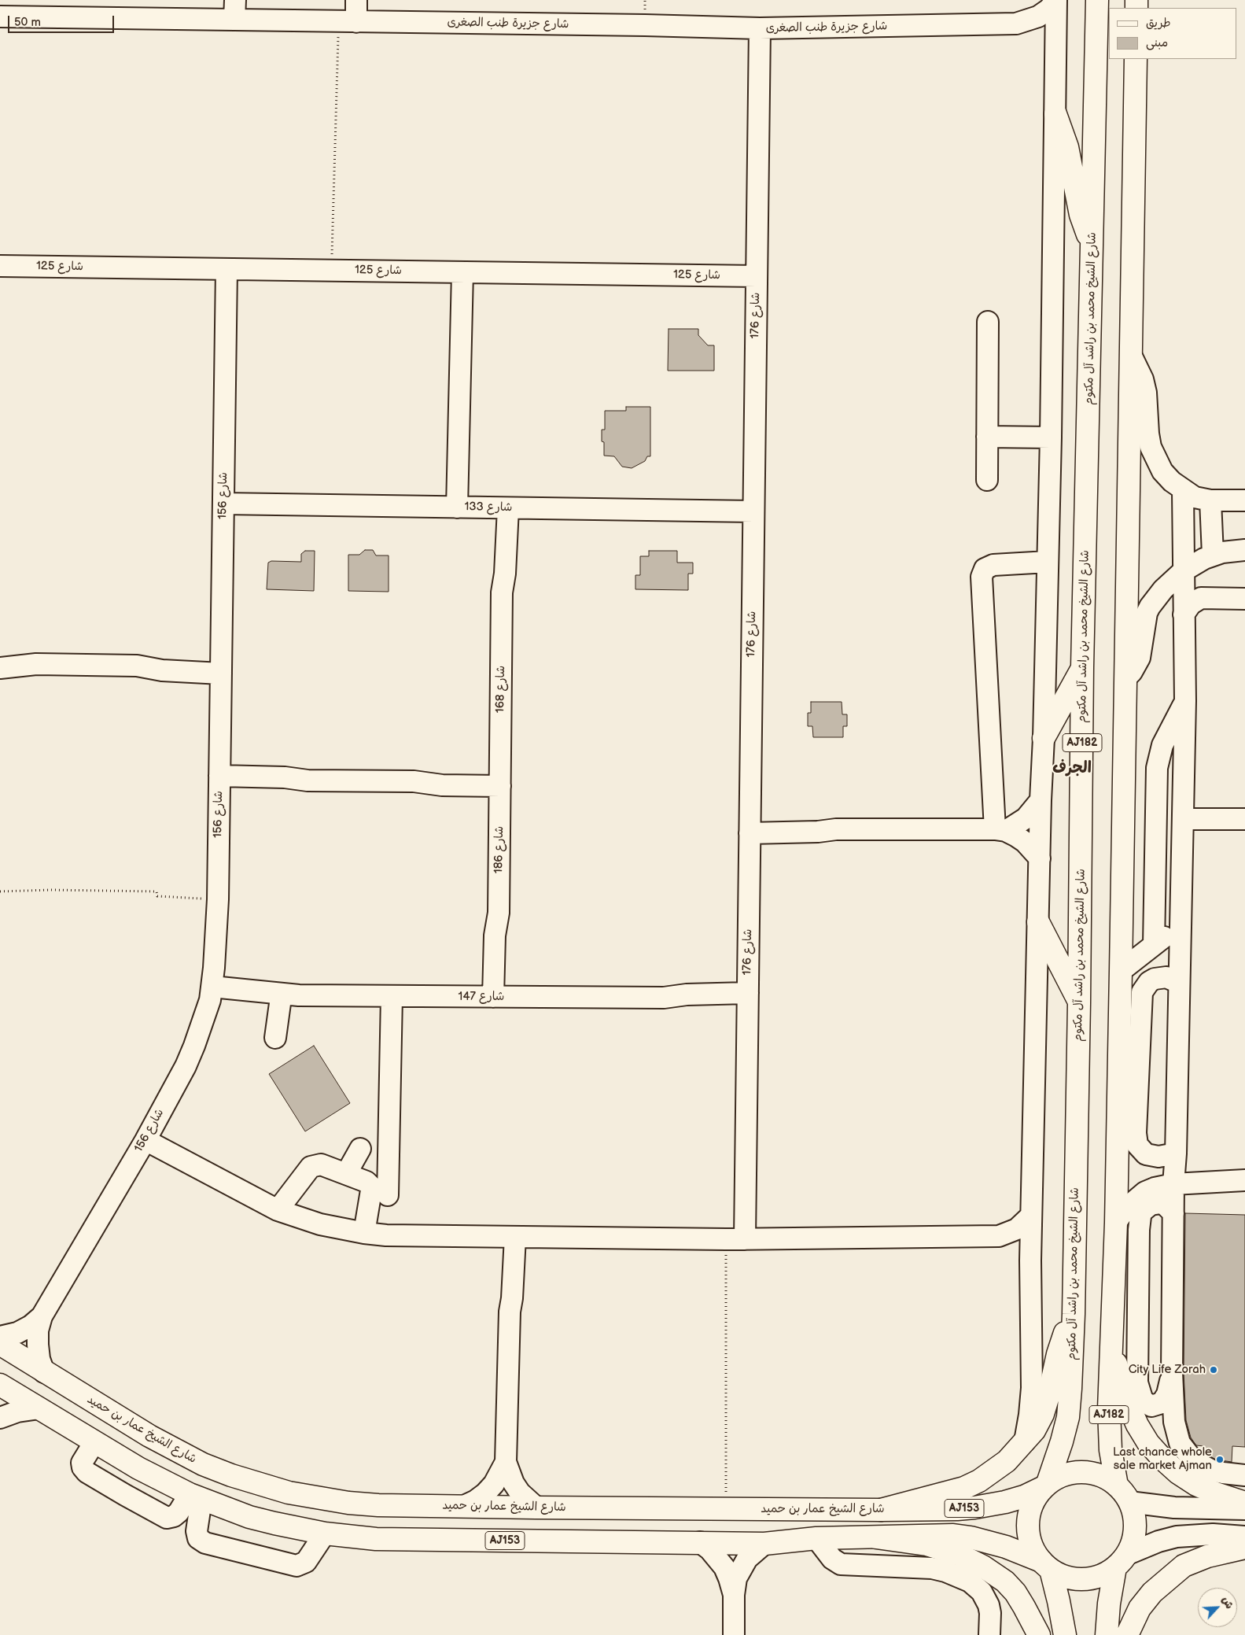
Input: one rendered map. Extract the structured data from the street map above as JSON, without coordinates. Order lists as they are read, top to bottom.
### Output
{
  "streets": {
    "main road": [
      "شارع الشيخ محمد بن راشد آل مكتوم",
      "AJ182",
      "شارع الشيخ عمار بن حميد",
      "AJ153"
    ],
    "street": [
      "شارع جزيرة طنب الصغرى",
      "شارع 125",
      "شارع 176",
      "شارع 156",
      "شارع 133",
      "شارع 168",
      "شارع 186",
      "شارع 147"
    ]
  },
  "crossings": [
    ["شارع جزيرة طنب الصغرى", "شارع 176"],
    ["شارع 125", "شارع 176"],
    ["شارع 125", "شارع 156"],
    ["شارع 176", "شارع 133"],
    ["شارع 176", "شارع 147"],
    ["شارع الشيخ محمد بن راشد آل مكتوم", "AJ182"],
    ["شارع الشيخ محمد بن راشد آل مكتوم", "شارع الشيخ عمار بن حميد"],
    ["شارع الشيخ محمد بن راشد آل مكتوم", "AJ153"],
    ["شارع 156", "شارع 133"],
    ["شارع 156", "شارع 147"],
    ["شارع 156", "شارع الشيخ عمار بن حميد"],
    ["شارع 133", "شارع 168"],
    ["شارع 168", "شارع 186"],
    ["AJ182", "شارع الشيخ عمار بن حميد"],
    ["AJ182", "AJ153"],
    ["شارع 186", "شارع 147"],
    ["شارع الشيخ عمار بن حميد", "AJ153"]
  ],
  "districts": ["الجرف"],
  "places": ["City Life Zorah", "Last chance whole sale market Ajman"],
  "legend": ["طريق", "مبنى"],
  "scale_bar": "50 m",
  "north": "top right"
}
